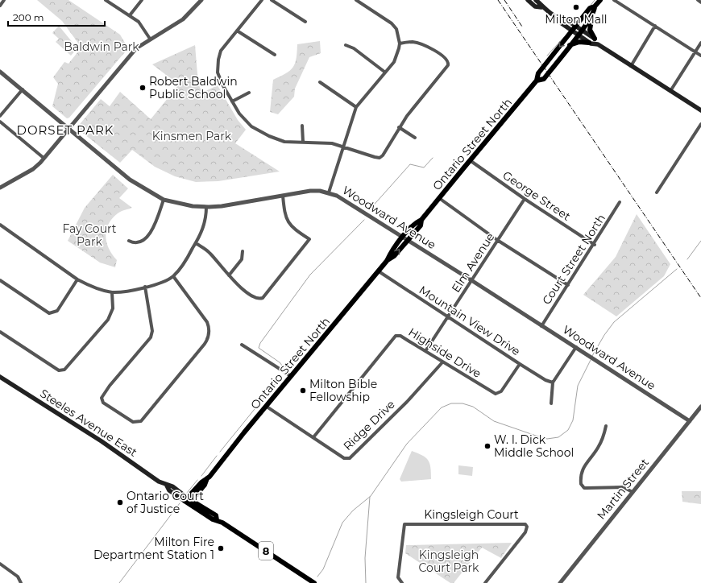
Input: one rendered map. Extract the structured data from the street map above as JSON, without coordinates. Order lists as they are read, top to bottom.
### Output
{
  "streets": {
    "main road": ["Ontario Street North", "Steeles Avenue East", "8"],
    "street": [
      "George Street",
      "Woodward Avenue",
      "Court Street North",
      "Elm Avenue",
      "Mountain View Drive",
      "Highside Drive",
      "Ridge Drive",
      "Martin Street",
      "Kingsleigh Court"
    ]
  },
  "crossings": [
    ["Ontario Street North", "George Street"],
    ["Ontario Street North", "Woodward Avenue"],
    ["Ontario Street North", "Mountain View Drive"],
    ["Ontario Street North", "Steeles Avenue East"],
    ["Ontario Street North", "Ridge Drive"],
    ["George Street", "Court Street North"],
    ["George Street", "Elm Avenue"],
    ["Woodward Avenue", "Court Street North"],
    ["Woodward Avenue", "Elm Avenue"],
    ["Woodward Avenue", "Martin Street"],
    ["Elm Avenue", "Mountain View Drive"],
    ["Elm Avenue", "Highside Drive"],
    ["Mountain View Drive", "Highside Drive"],
    ["Highside Drive", "Ridge Drive"]
  ],
  "districts": ["DORSET PARK"],
  "parks": [
    "Baldwin Park",
    "Kinsmen Park",
    "Fay Court Park",
    "Kingsleigh Court Park"
  ],
  "places": [
    "Milton Mall",
    "Robert Baldwin Public School",
    "Milton Bible Fellowship",
    "W. I. Dick Middle School",
    "Ontario Court of Justice",
    "Milton Fire Department Station 1"
  ],
  "scale_bar": "200 m"
}
